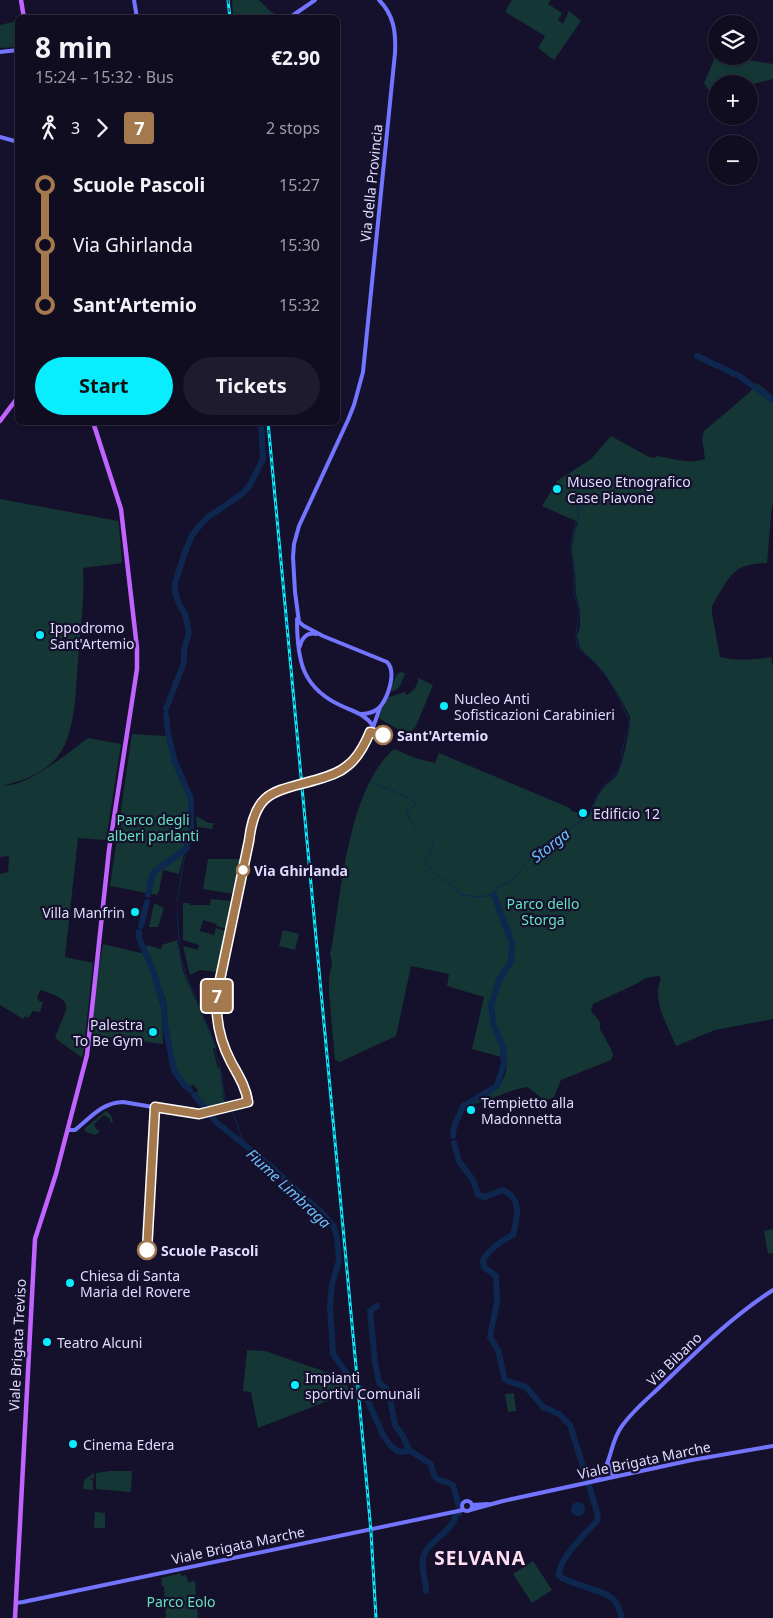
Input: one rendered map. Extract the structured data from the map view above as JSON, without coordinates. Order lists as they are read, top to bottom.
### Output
{
  "streets": {
    "main road": ["Viale Brigata Treviso"],
    "street": ["Via della Provincia", "Via Bibano", "Viale Brigata Marche"]
  },
  "crossings": [
    ["Viale Brigata Treviso", "Viale Brigata Marche"],
    ["Via Bibano", "Viale Brigata Marche"]
  ],
  "districts": ["SELVANA"],
  "water": ["Storga", "Fiume Limbraga"],
  "parks": ["Parco degli alberi parlanti", "Parco dello Storga", "Parco Eolo"],
  "places": [
    "Museo Etnografico Case Piavone",
    "Ippodromo Sant'Artemio",
    "Nucleo Anti Sofisticazioni Carabinieri",
    "Sant'Artemio",
    "Edificio 12",
    "Via Ghirlanda",
    "Villa Manfrin",
    "Palestra To Be Gym",
    "Tempietto alla Madonnetta",
    "Scuole Pascoli",
    "Chiesa di Santa Maria del Rovere",
    "Teatro Alcuni",
    "Impianti sportivi Comunali",
    "Cinema Edera"
  ],
  "lines": ["bus line 7"],
  "page": {
    "on_map": "7",
    "map_buttons": ["+", "−"],
    "heading": ["8 min", "15:24 – 15:32 · Bus", "€2.90"],
    "legs": ["3", "7", "2 stops"],
    "list": [
      {
        "name": "Scuole Pascoli",
        "value": "15:27"
      },
      {
        "name": "Via Ghirlanda",
        "value": "15:30"
      },
      {
        "name": "Sant'Artemio",
        "value": "15:32"
      }
    ],
    "buttons": ["Start", "Tickets"]
  }
}
